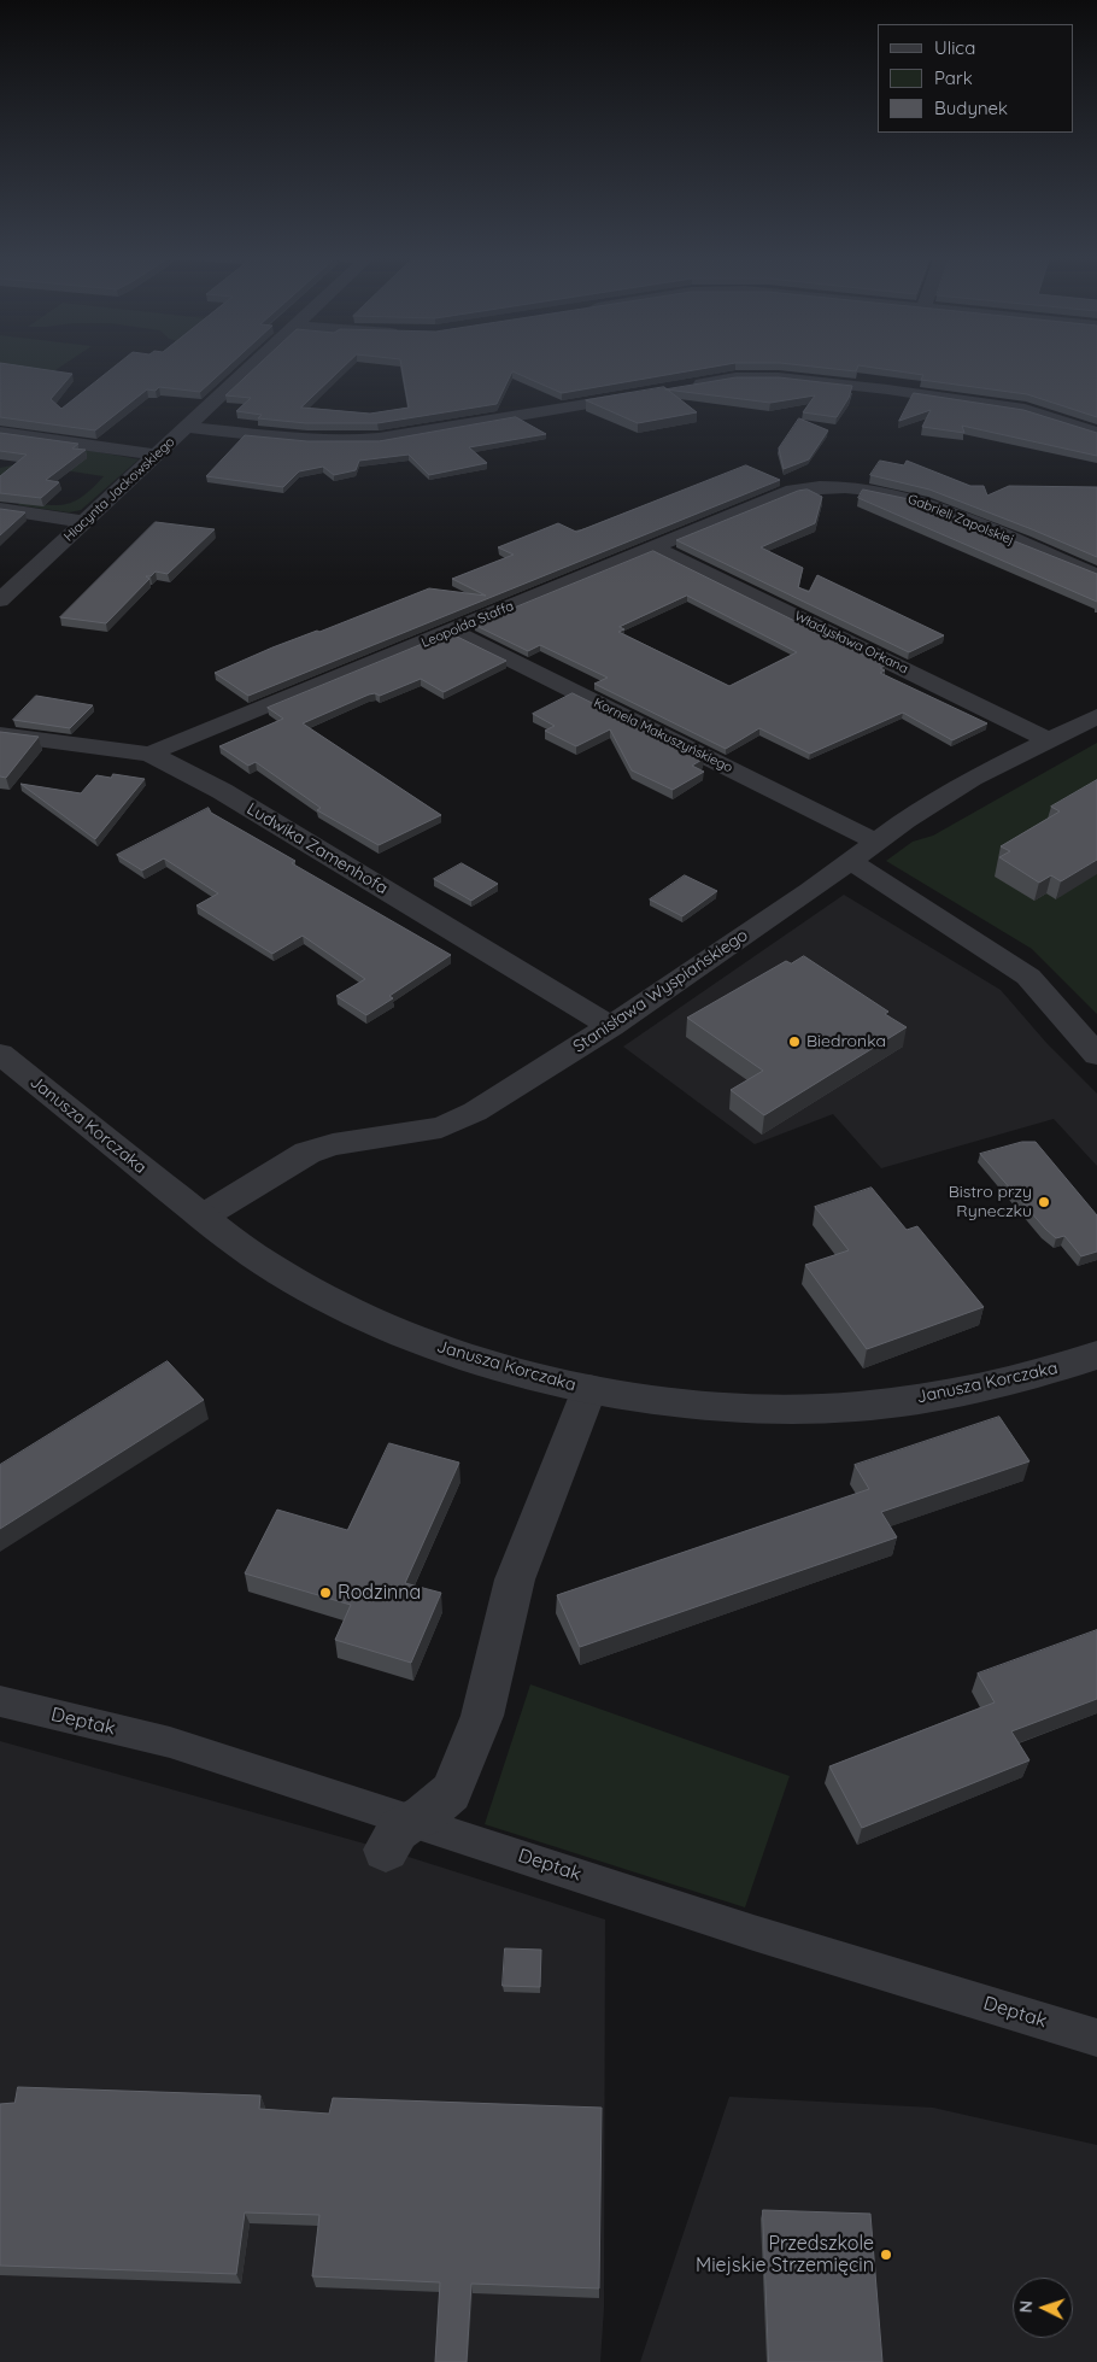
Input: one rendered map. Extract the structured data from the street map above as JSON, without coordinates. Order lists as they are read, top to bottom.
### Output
{
  "streets": {
    "street": [
      "Hiacynta Jackowskiego",
      "Gabrieli Zapolskiej",
      "Leopolda Staffa",
      "Władysława Orkana",
      "Kornela Makuszyńskiego",
      "Ludwika Zamenhofa",
      "Stanisława Wyspiańskiego",
      "Janusza Korczaka",
      "Deptak"
    ]
  },
  "crossings": [
    ["Gabrieli Zapolskiej", "Leopolda Staffa"],
    ["Leopolda Staffa", "Władysława Orkana"],
    ["Leopolda Staffa", "Kornela Makuszyńskiego"],
    ["Leopolda Staffa", "Ludwika Zamenhofa"],
    ["Władysława Orkana", "Stanisława Wyspiańskiego"],
    ["Kornela Makuszyńskiego", "Stanisława Wyspiańskiego"],
    ["Ludwika Zamenhofa", "Stanisława Wyspiańskiego"],
    ["Stanisława Wyspiańskiego", "Janusza Korczaka"]
  ],
  "places": [
    "Biedronka",
    "Bistro przy Ryneczku",
    "Rodzinna",
    "Przedszkole Miejskie Strzemięcin"
  ],
  "legend": ["Ulica", "Park", "Budynek"],
  "north": "left"
}
